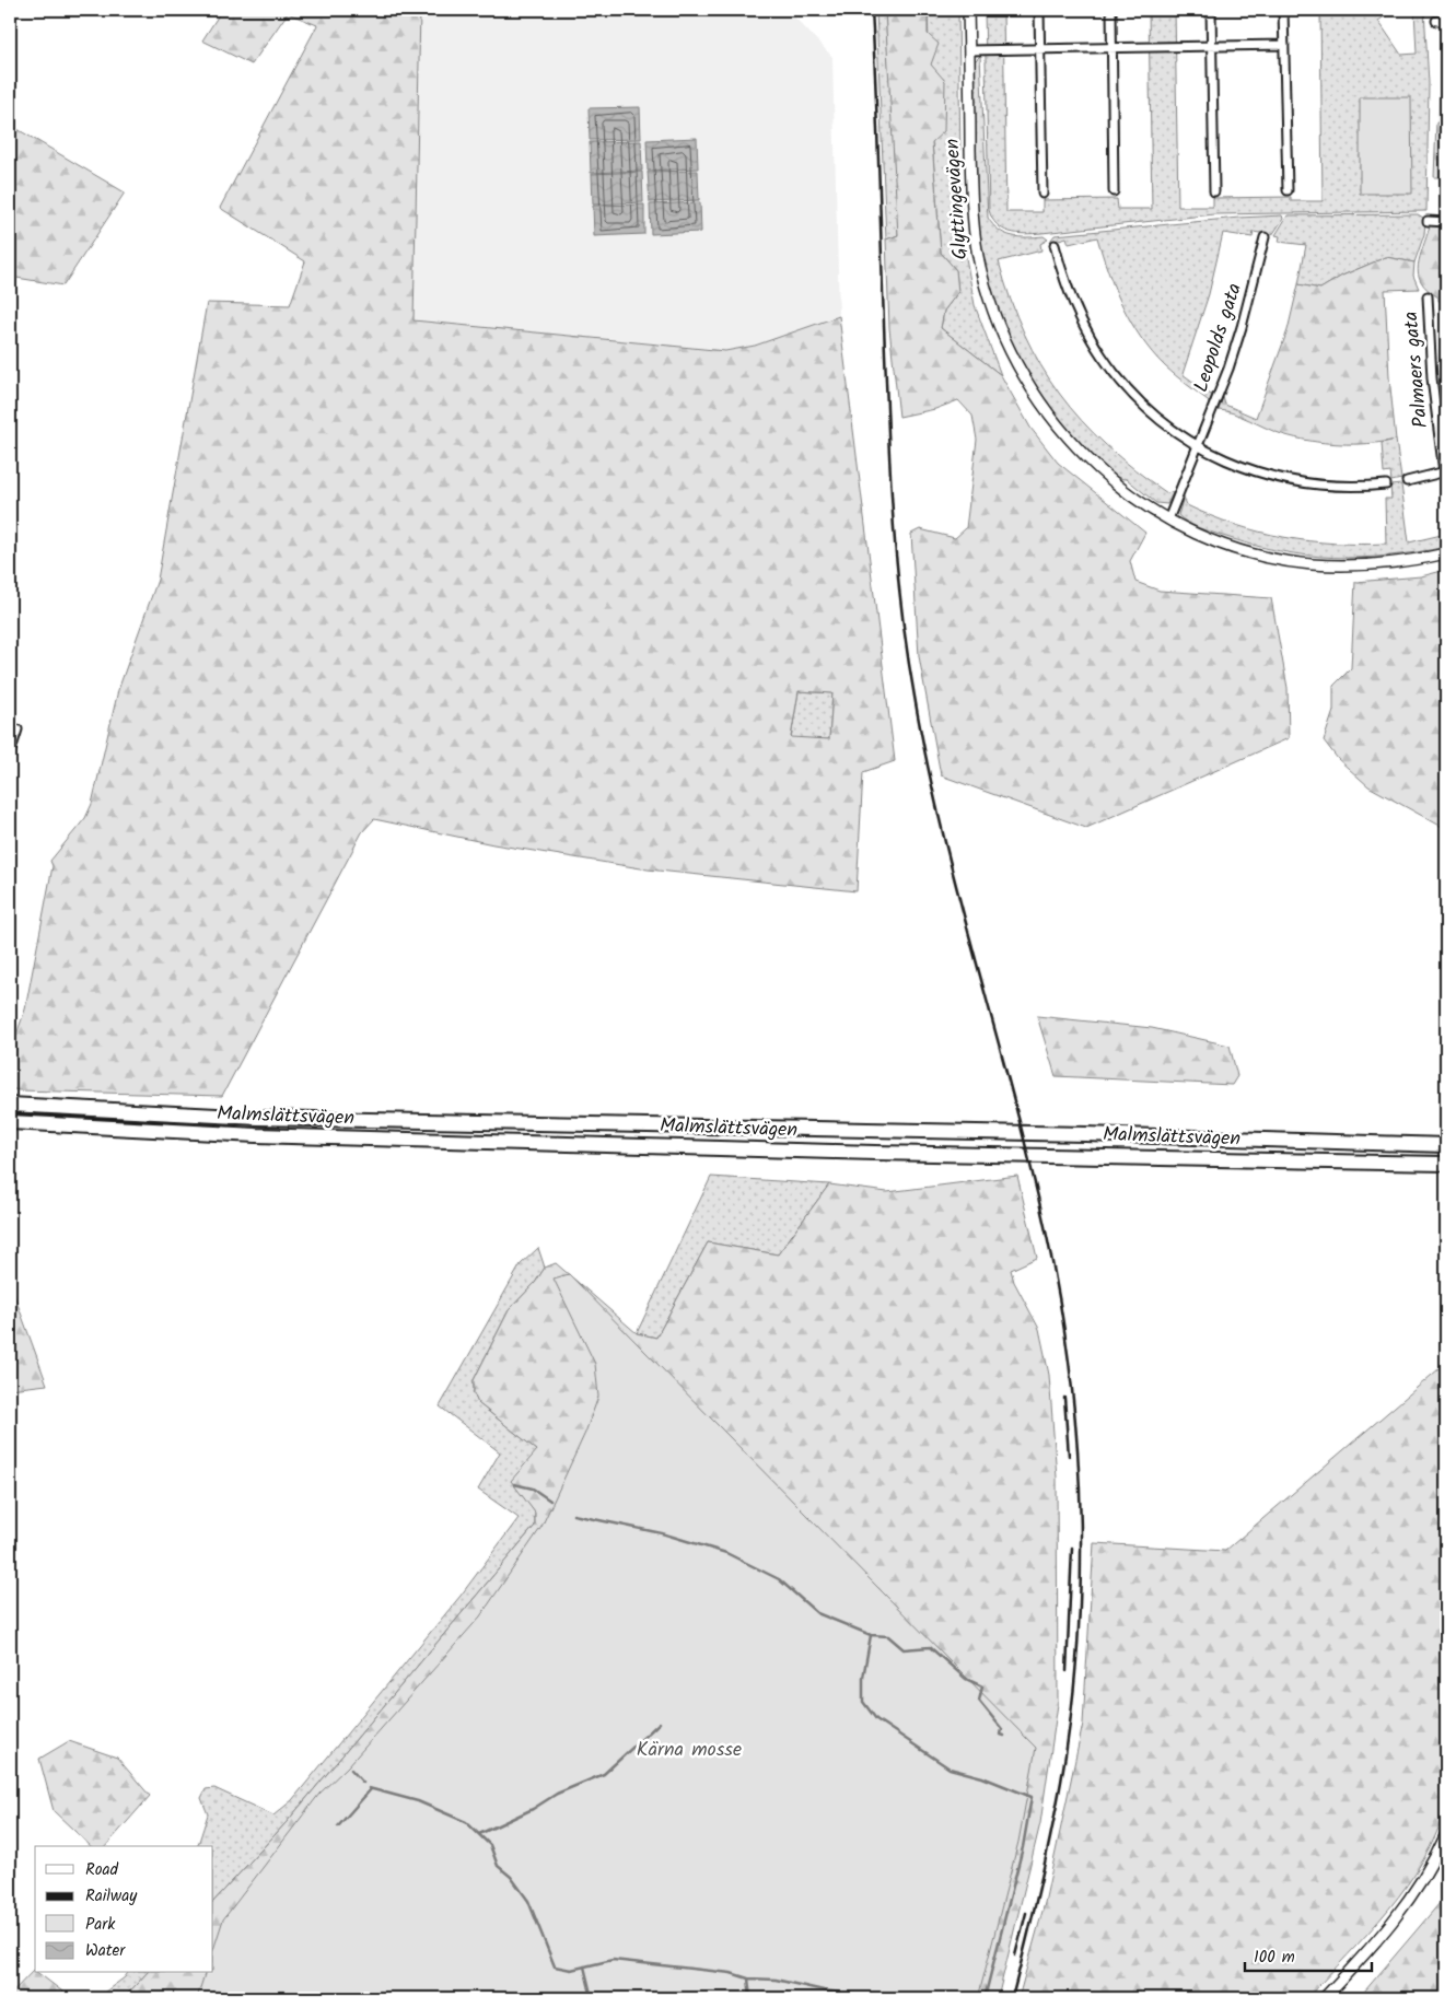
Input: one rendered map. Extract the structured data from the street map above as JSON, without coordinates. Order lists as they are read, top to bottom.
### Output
{
  "streets": {
    "highway": ["Malmslättsvägen"],
    "street": ["Glyttingevägen", "Leopolds gata", "Palmaers gata"]
  },
  "crossings": [
    ["Glyttingevägen", "Leopolds gata"]
  ],
  "parks": ["Kärna mosse"],
  "legend": [
    "Road",
    "Railway",
    "Park",
    "Water"
  ],
  "scale_bar": "100 m"
}
